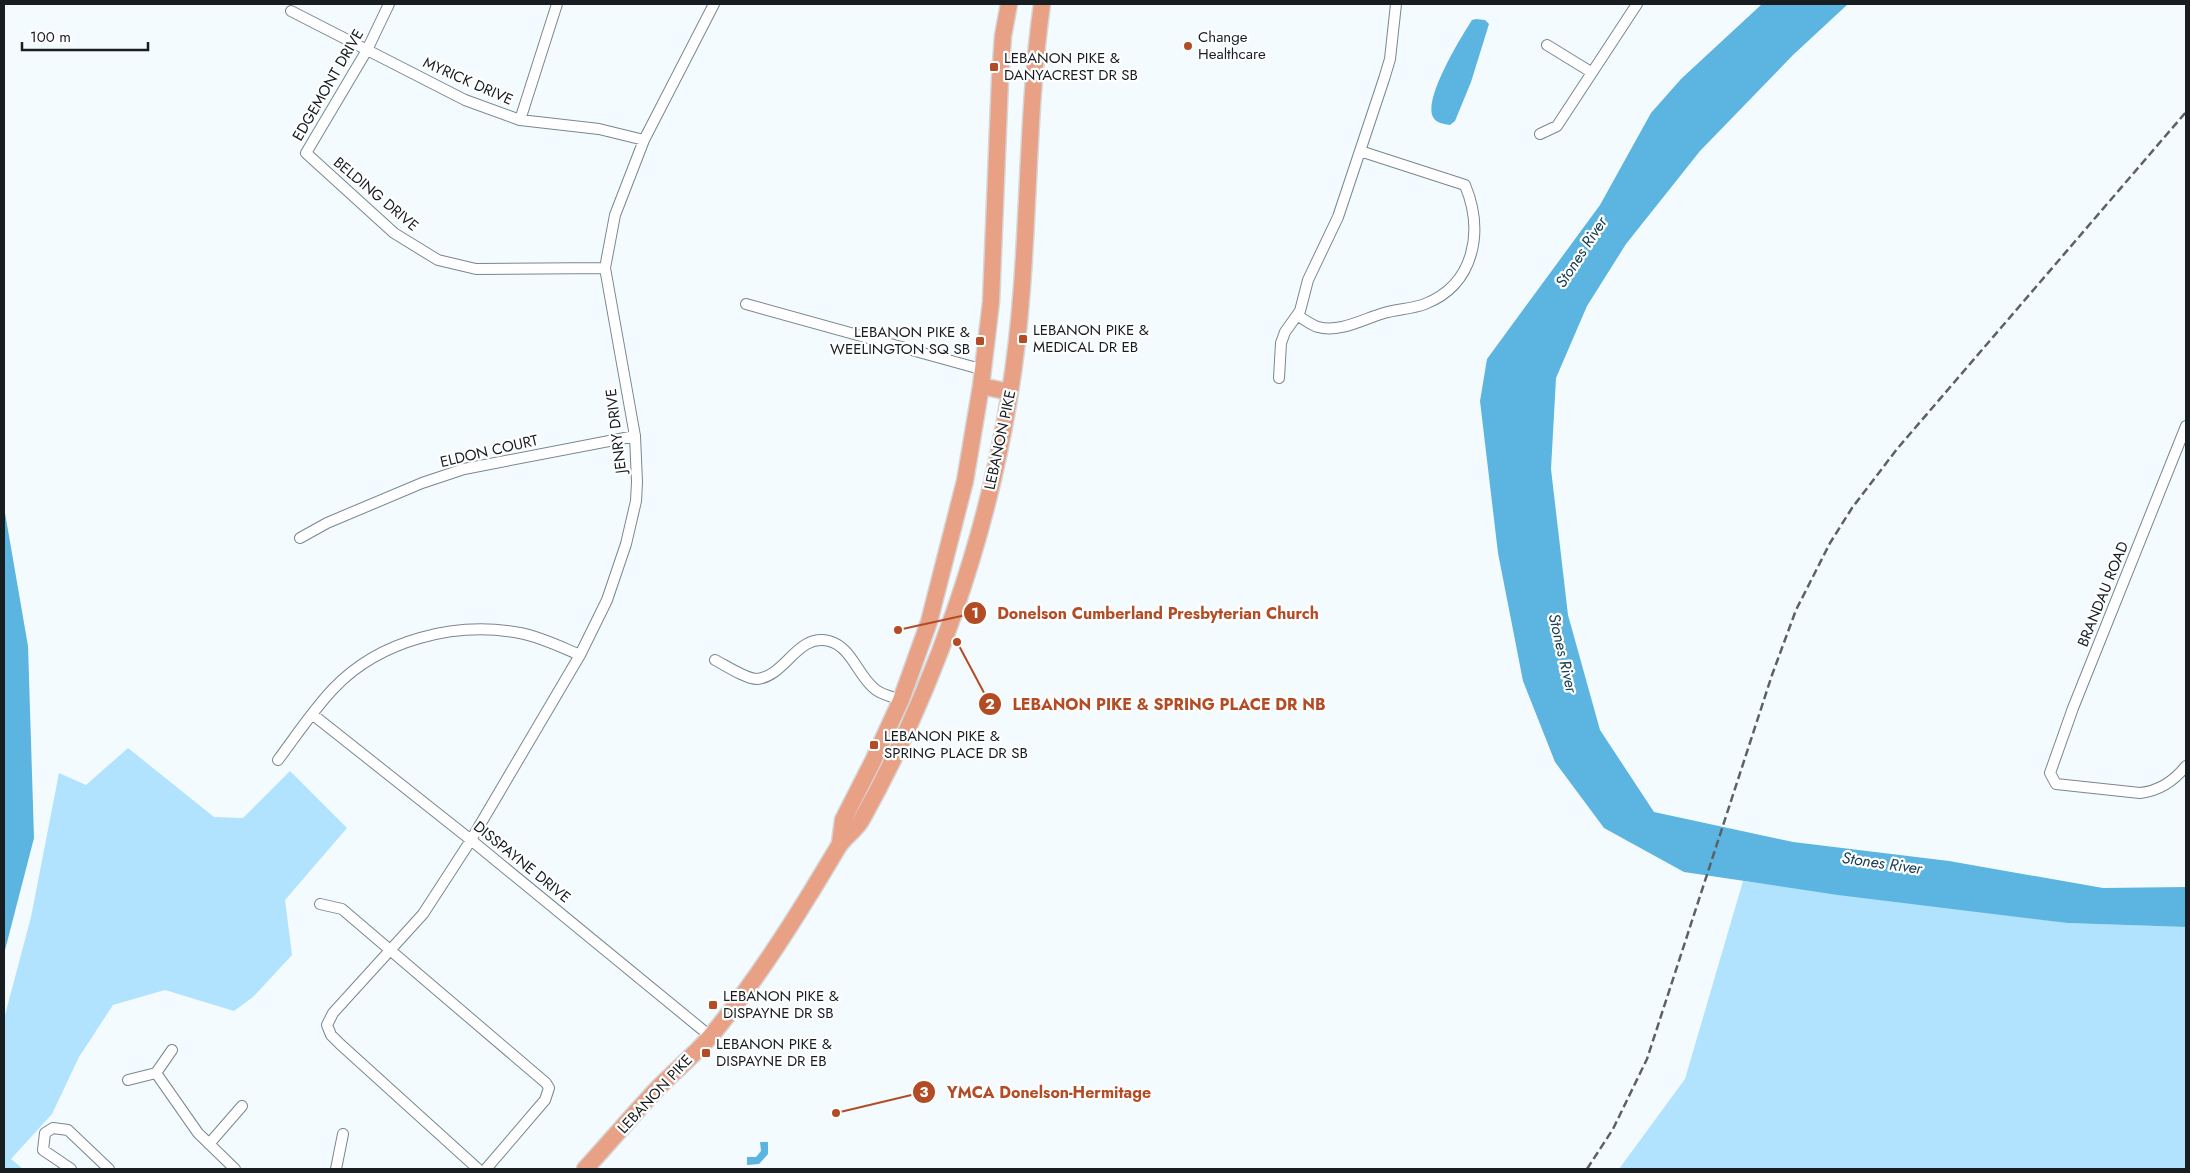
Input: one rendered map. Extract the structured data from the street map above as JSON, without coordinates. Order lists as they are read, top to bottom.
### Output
{
  "streets": {
    "main road": ["LEBANON PIKE"],
    "street": [
      "MYRICK DRIVE",
      "EDGEMONT DRIVE",
      "BELDING DRIVE",
      "JENRY DRIVE",
      "ELDON COURT",
      "BRANDAU ROAD",
      "DISSPAYNE DRIVE"
    ]
  },
  "crossings": [
    ["MYRICK DRIVE", "EDGEMONT DRIVE"],
    ["MYRICK DRIVE", "JENRY DRIVE"],
    ["EDGEMONT DRIVE", "BELDING DRIVE"],
    ["BELDING DRIVE", "JENRY DRIVE"],
    ["JENRY DRIVE", "ELDON COURT"],
    ["JENRY DRIVE", "DISSPAYNE DRIVE"],
    ["LEBANON PIKE", "DISSPAYNE DRIVE"]
  ],
  "water": ["Stones River"],
  "places": {
    "other": [
      "Change Healthcare",
      "Donelson Cumberland Presbyterian Church",
      "LEBANON PIKE & SPRING PLACE DR NB",
      "YMCA Donelson-Hermitage"
    ],
    "transit": [
      "LEBANON PIKE & DANYACREST DR SB",
      "LEBANON PIKE & MEDICAL DR EB",
      "LEBANON PIKE & WEELINGTON SQ SB",
      "LEBANON PIKE & SPRING PLACE DR SB",
      "LEBANON PIKE & DISPAYNE DR SB",
      "LEBANON PIKE & DISPAYNE DR EB"
    ]
  },
  "scale_bar": "100 m"
}
